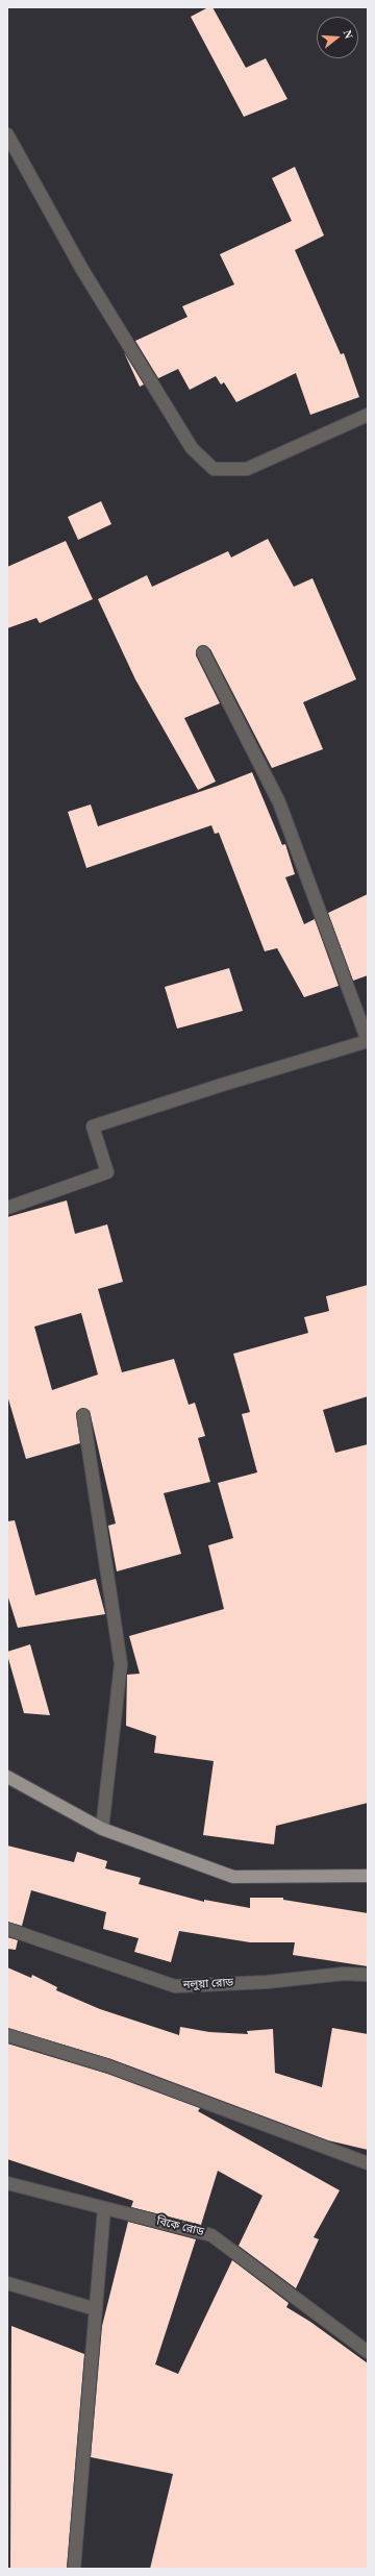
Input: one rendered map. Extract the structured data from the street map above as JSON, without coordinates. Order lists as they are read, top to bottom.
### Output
{
  "streets": {
    "street": ["নলুয়া রোড", "বিকে রোড"]
  },
  "north": "right"
}
